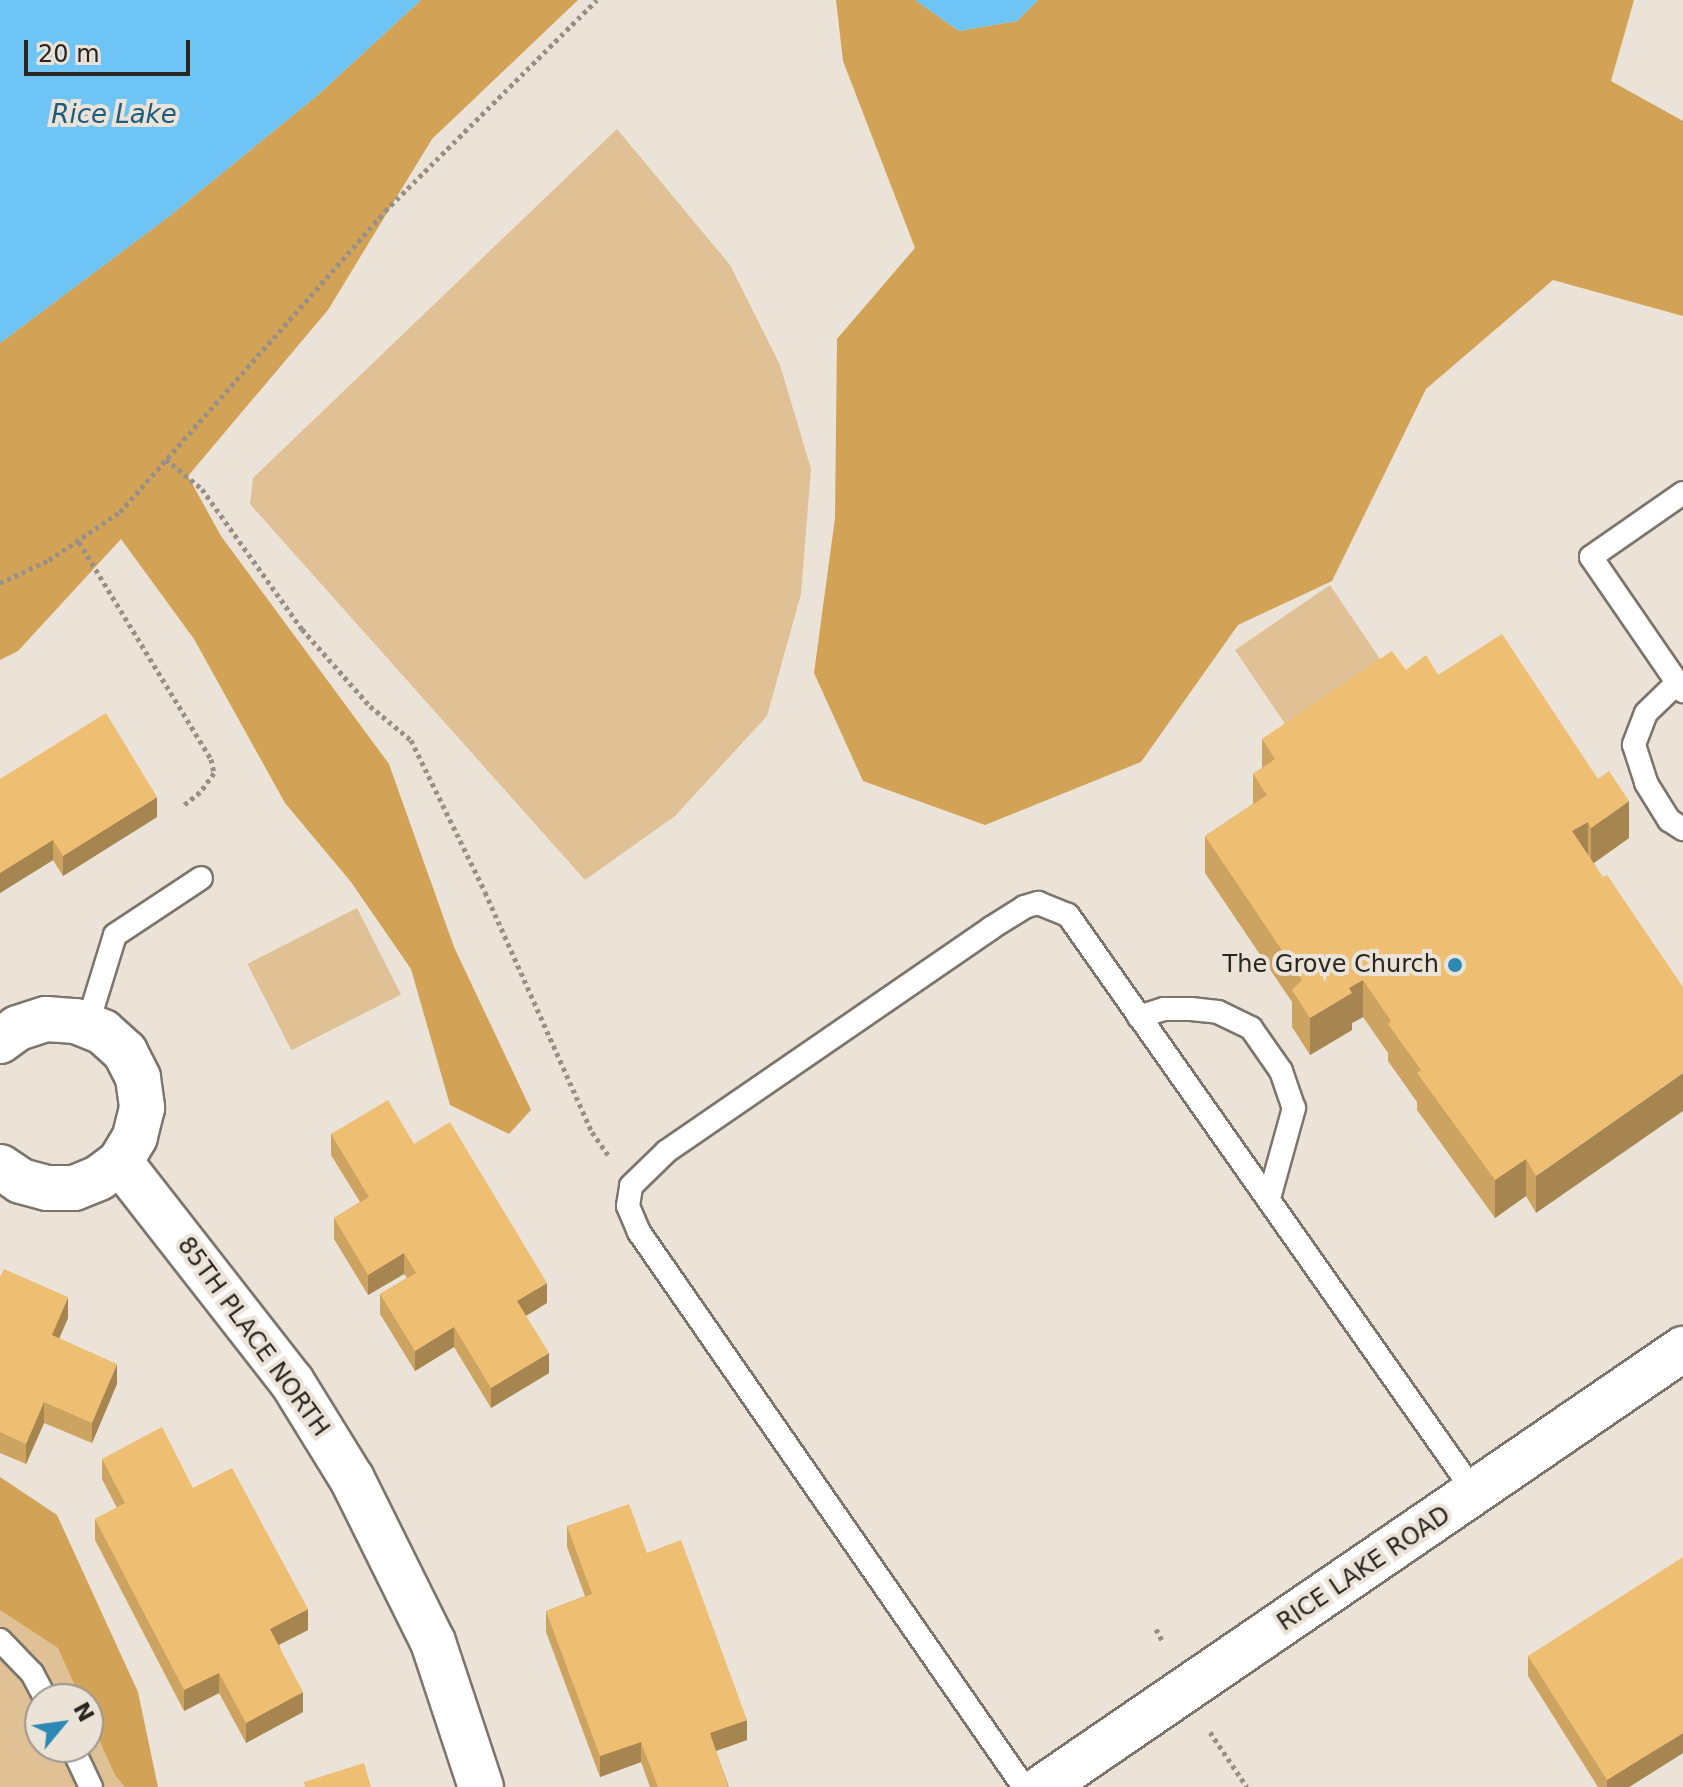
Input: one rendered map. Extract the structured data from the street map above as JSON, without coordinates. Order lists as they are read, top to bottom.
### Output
{
  "streets": {
    "street": ["85TH PLACE NORTH", "RICE LAKE ROAD"]
  },
  "water": ["Rice Lake"],
  "places": ["The Grove Church"],
  "scale_bar": "20 m",
  "north": "top right"
}
